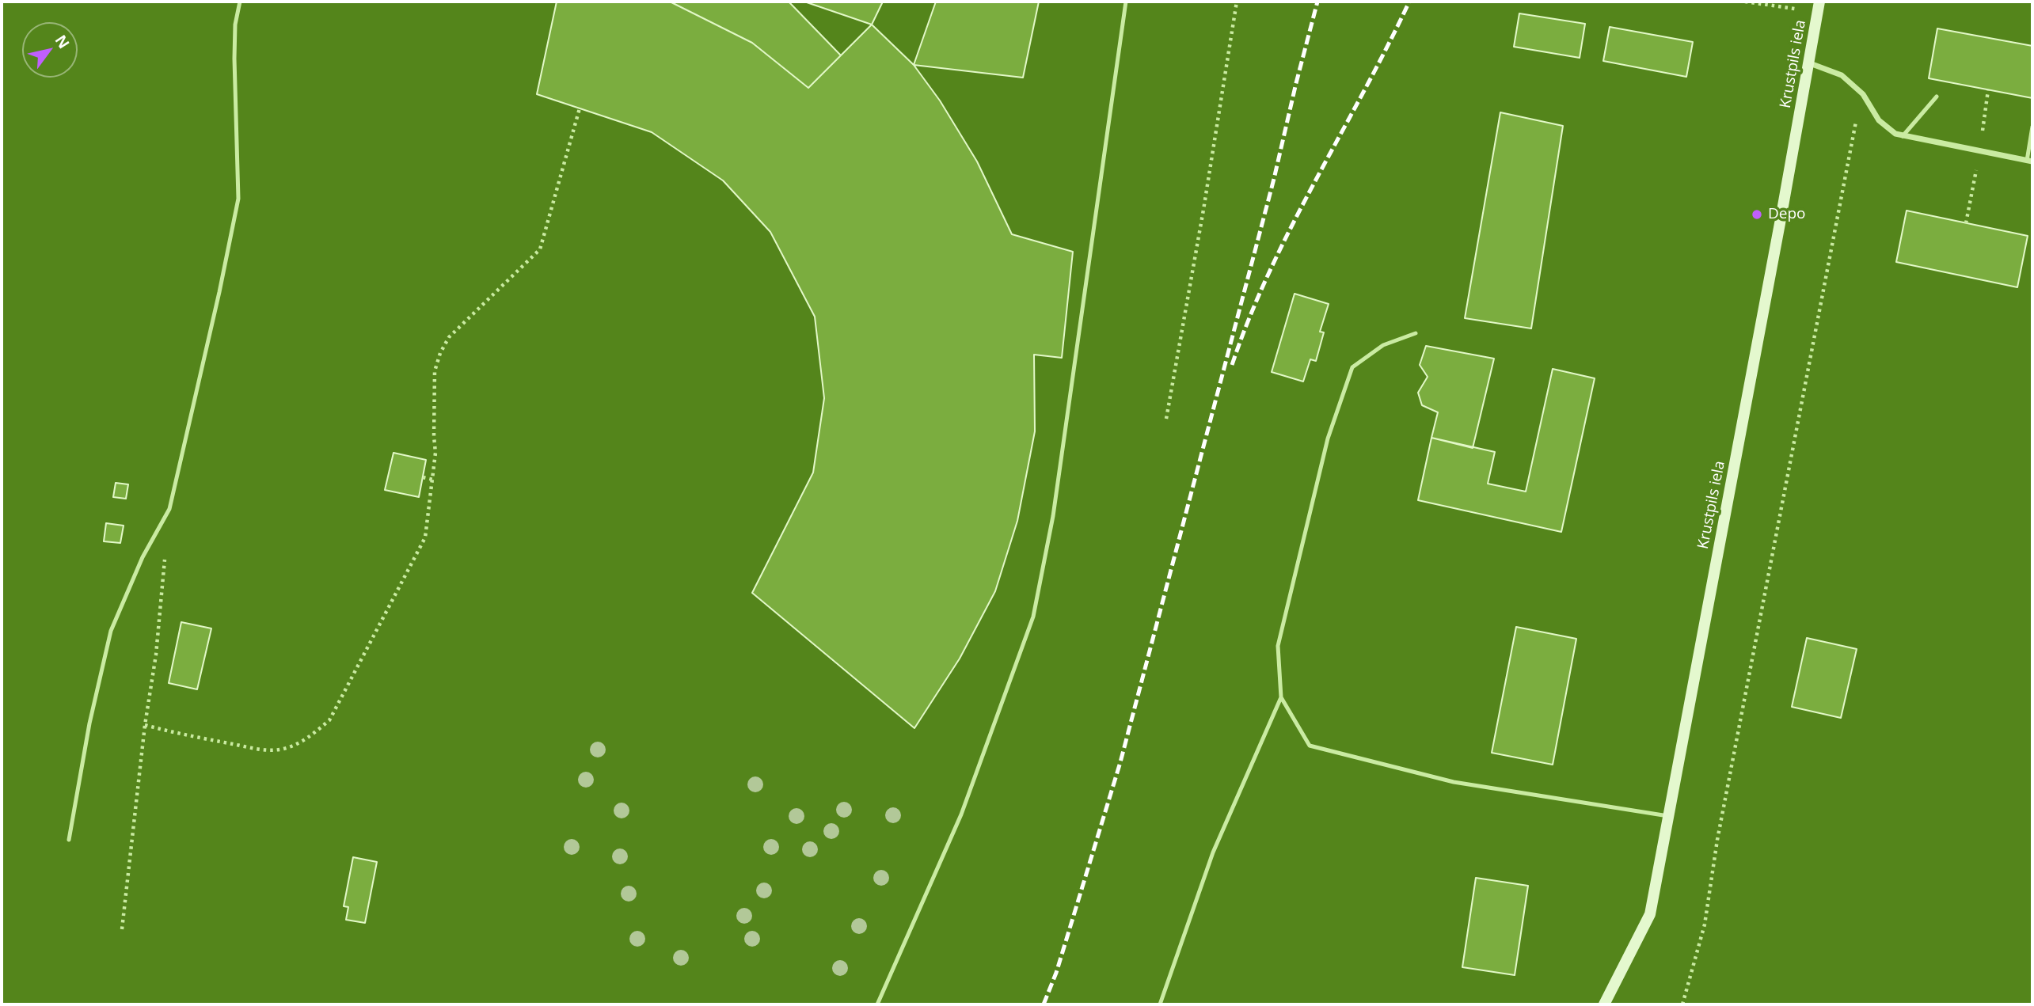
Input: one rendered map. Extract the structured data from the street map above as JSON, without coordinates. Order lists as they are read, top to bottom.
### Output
{
  "streets": {
    "main road": ["Krustpils iela"]
  },
  "places": ["Depo"],
  "north": "top right"
}
